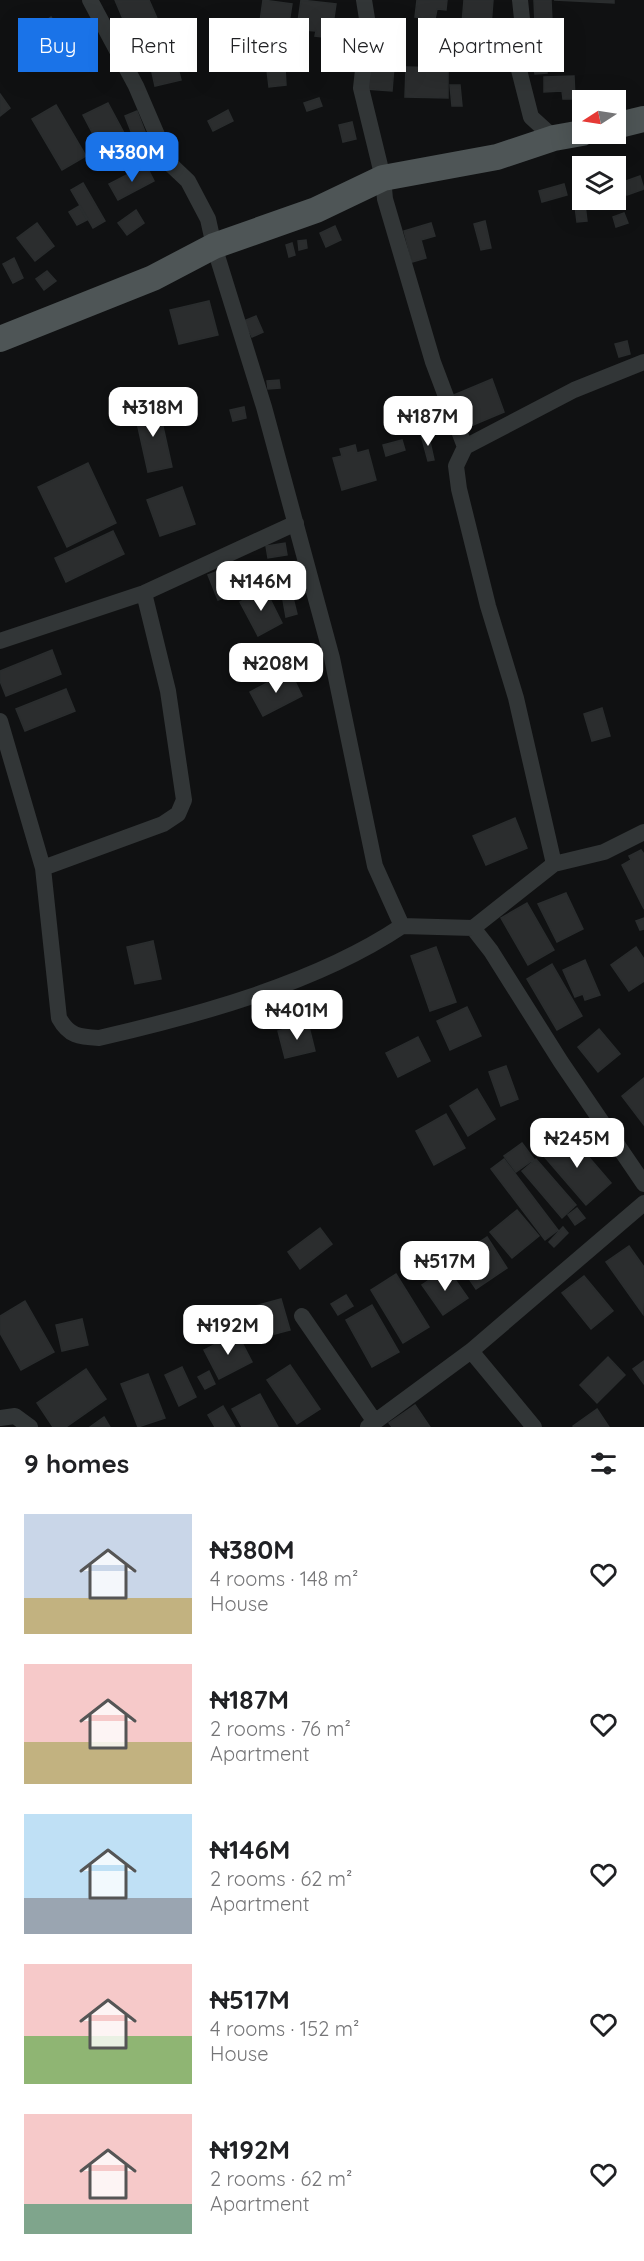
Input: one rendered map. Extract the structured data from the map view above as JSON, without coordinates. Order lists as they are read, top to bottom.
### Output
{
  "north": "left",
  "page": {
    "chip": [
      "Buy",
      "Rent",
      "Filters",
      "New",
      "Apartment"
    ],
    "price": [
      "₦380M",
      "₦318M",
      "₦187M",
      "₦146M",
      "₦208M",
      "₦401M",
      "₦245M",
      "₦517M",
      "₦192M"
    ],
    "heading": "9 homes",
    "list": [
      {
        "name": "₦380M",
        "note": "4 rooms · 148 m² · House"
      },
      {
        "name": "₦187M",
        "note": "2 rooms · 76 m² · Apartment"
      },
      {
        "name": "₦146M",
        "note": "2 rooms · 62 m² · Apartment"
      },
      {
        "name": "₦517M",
        "note": "4 rooms · 152 m² · House"
      },
      {
        "name": "₦192M",
        "note": "2 rooms · 62 m² · Apartment"
      }
    ]
  }
}
